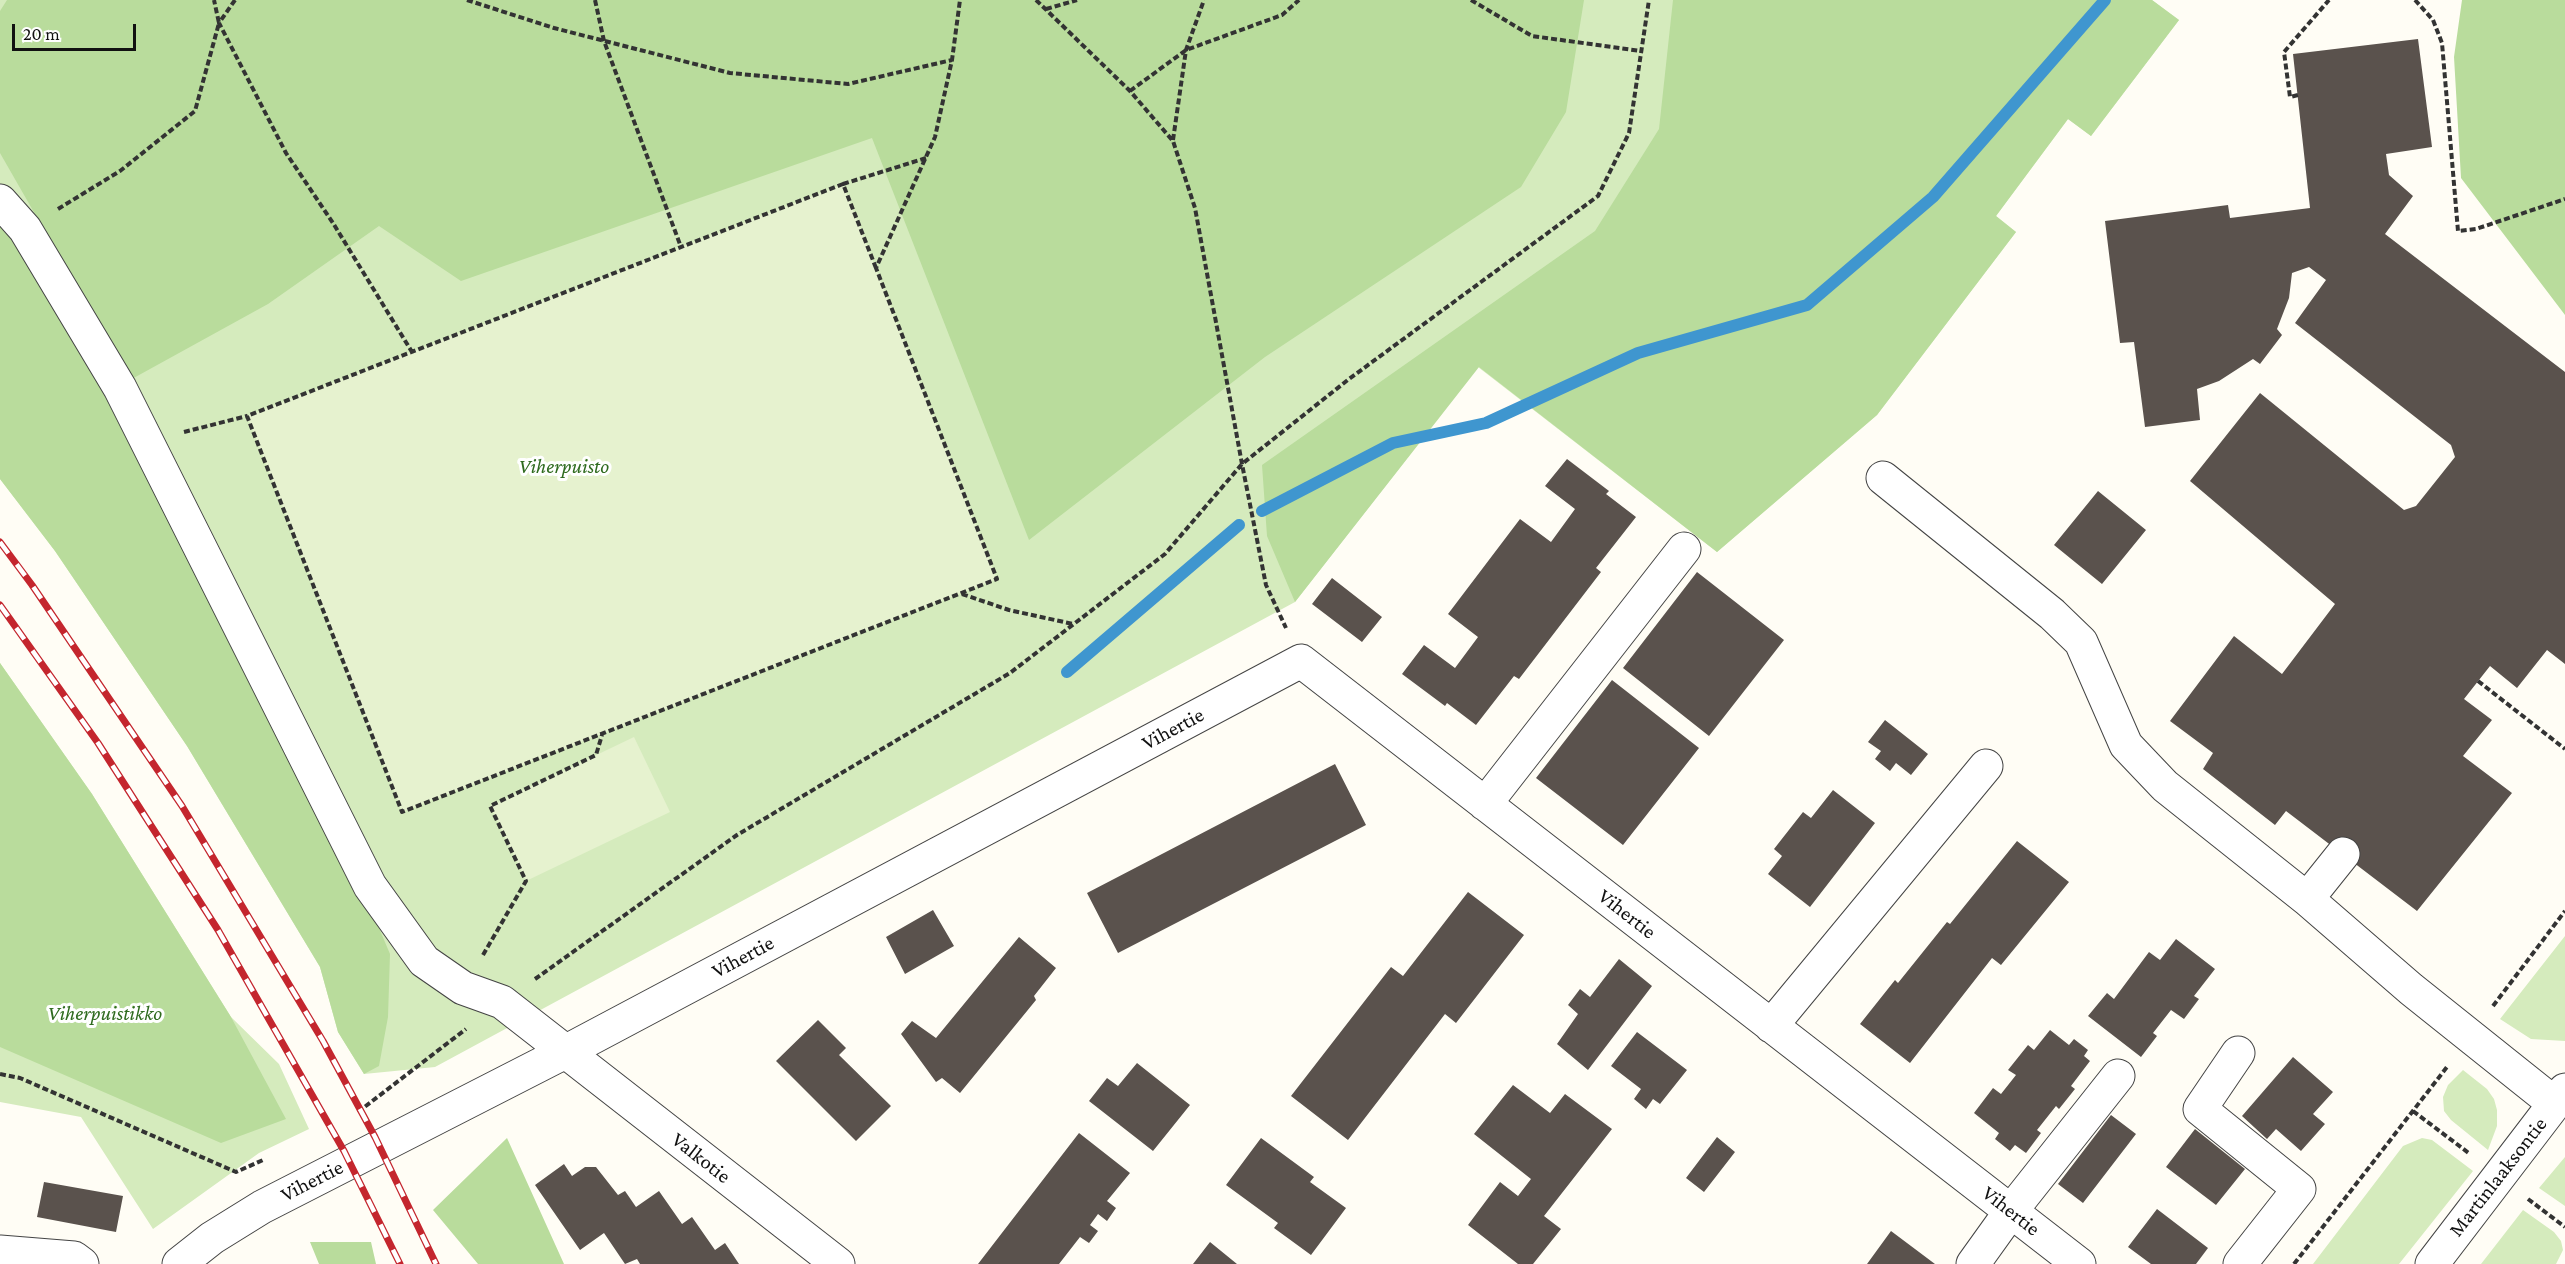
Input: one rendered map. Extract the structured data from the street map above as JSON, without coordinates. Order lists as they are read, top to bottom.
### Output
{
  "streets": {
    "street": ["Vihertie", "Valkotie", "Martinlaaksontie"]
  },
  "crossings": [
    ["Vihertie", "Valkotie"]
  ],
  "parks": ["Viherpuisto", "Viherpuistikko"],
  "scale_bar": "20 m"
}
